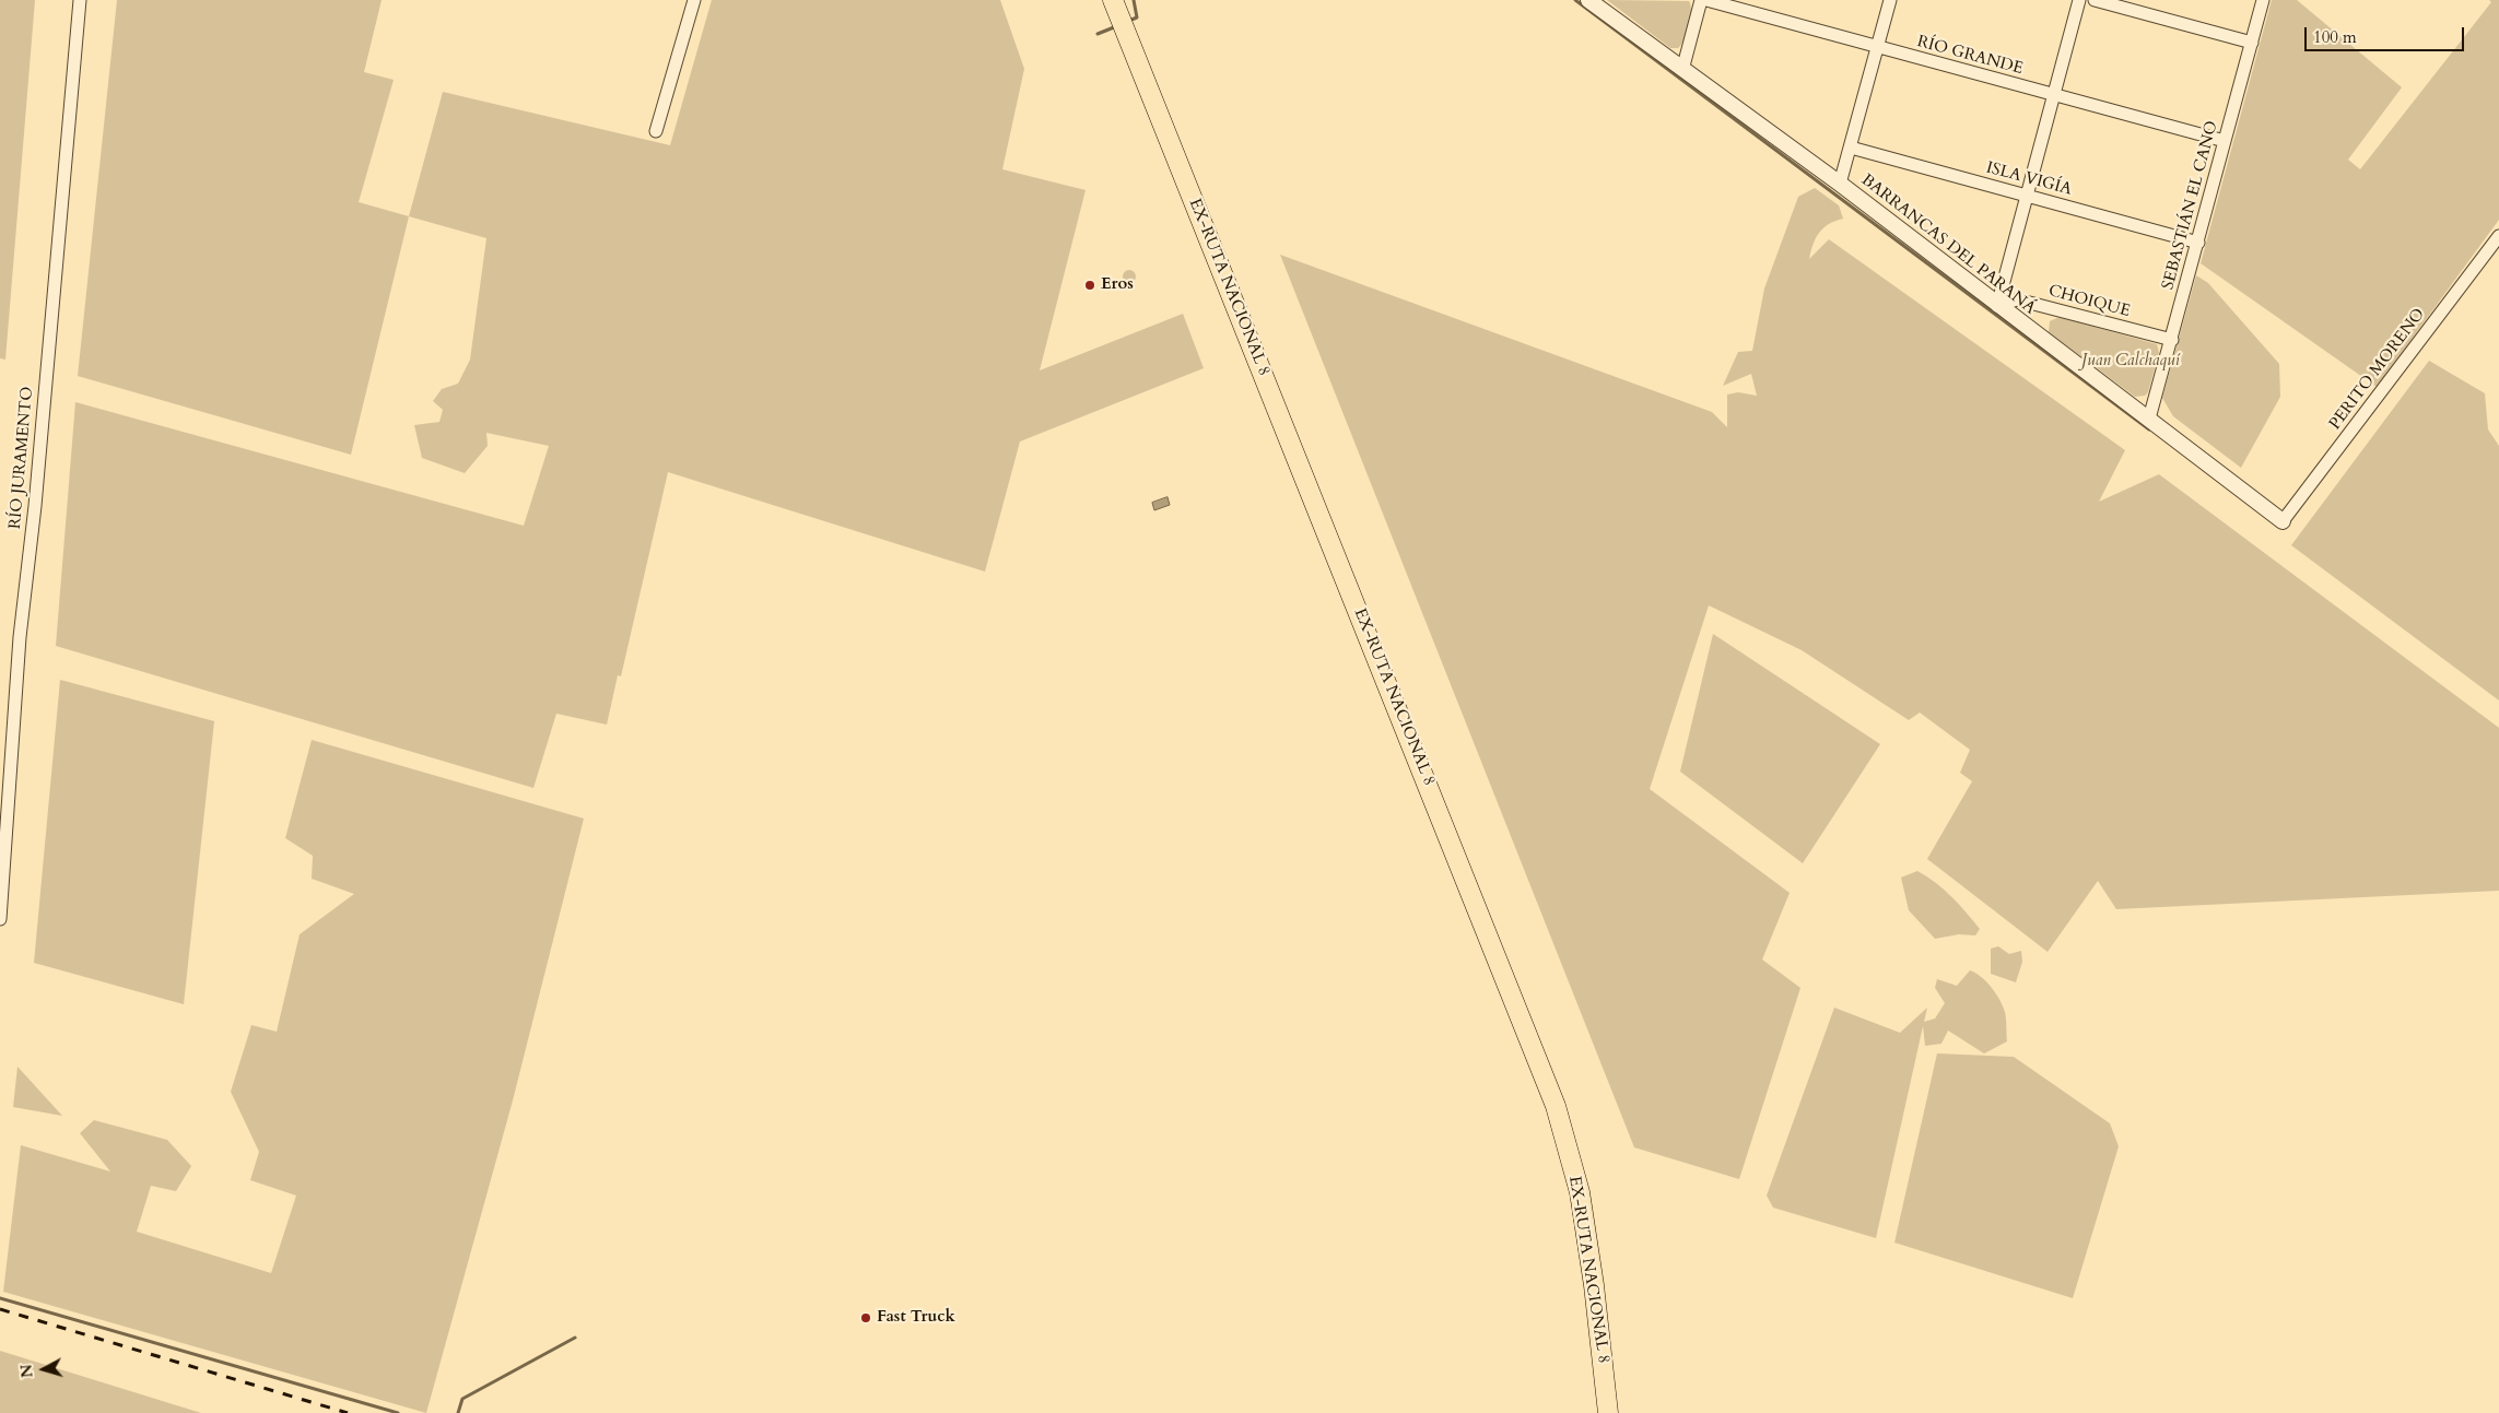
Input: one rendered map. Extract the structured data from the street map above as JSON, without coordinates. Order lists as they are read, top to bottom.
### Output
{
  "streets": {
    "main road": ["EX-RUTA NACIONAL 8"],
    "street": [
      "RÍO GRANDE",
      "ISLA VIGÍA",
      "SEBASTIÁN EL CANO",
      "BARRANCAS DEL PARANÁ",
      "CHOIQUE",
      "PERITO MORENO",
      "RÍO JURAMENTO"
    ]
  },
  "crossings": [
    ["RÍO GRANDE", "SEBASTIÁN EL CANO"],
    ["ISLA VIGÍA", "SEBASTIÁN EL CANO"],
    ["SEBASTIÁN EL CANO", "BARRANCAS DEL PARANÁ"],
    ["SEBASTIÁN EL CANO", "CHOIQUE"],
    ["BARRANCAS DEL PARANÁ", "CHOIQUE"],
    ["BARRANCAS DEL PARANÁ", "PERITO MORENO"]
  ],
  "parks": ["Juan Calchaquí"],
  "places": ["Eros", "Fast Truck"],
  "scale_bar": "100 m",
  "north": "left"
}
